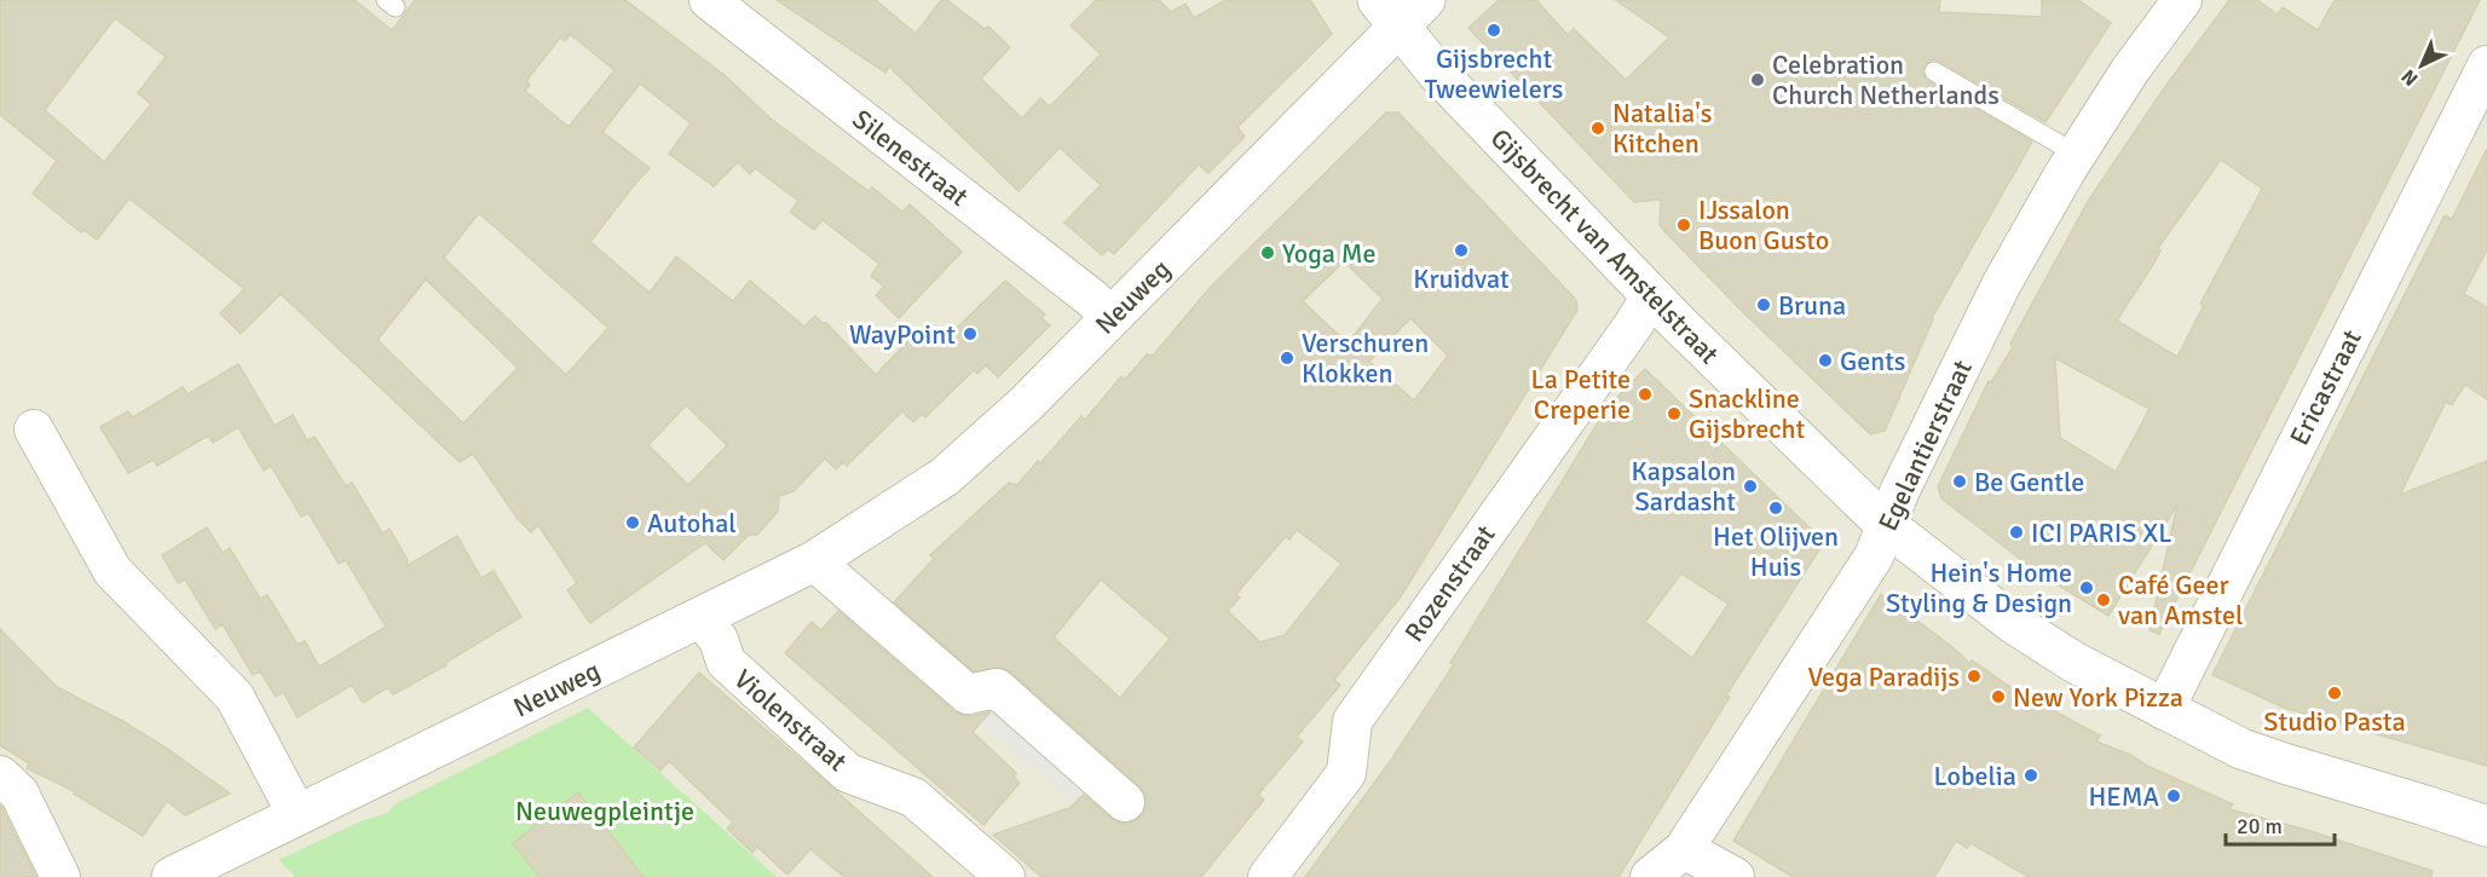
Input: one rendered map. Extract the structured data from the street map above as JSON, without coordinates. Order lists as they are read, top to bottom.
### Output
{
  "streets": {
    "street": [
      "Silenestraat",
      "Gijsbrecht van Amstelstraat",
      "Neuweg",
      "Ericastraat",
      "Egelantierstraat",
      "Rozenstraat",
      "Violenstraat"
    ]
  },
  "crossings": [
    ["Silenestraat", "Neuweg"],
    ["Gijsbrecht van Amstelstraat", "Neuweg"],
    ["Gijsbrecht van Amstelstraat", "Ericastraat"],
    ["Gijsbrecht van Amstelstraat", "Egelantierstraat"],
    ["Gijsbrecht van Amstelstraat", "Rozenstraat"],
    ["Neuweg", "Violenstraat"]
  ],
  "parks": ["Neuwegpleintje"],
  "places": [
    "Gijsbrecht Tweewielers",
    "Celebration Church Netherlands",
    "Natalia's Kitchen",
    "IJssalon Buon Gusto",
    "Kruidvat",
    "Yoga Me",
    "Bruna",
    "WayPoint",
    "Verschuren Klokken",
    "Gents",
    "La Petite Creperie",
    "Snackline Gijsbrecht",
    "Be Gentle",
    "Kapsalon Sardasht",
    "Het Olijven Huis",
    "Autohal",
    "ICI PARIS XL",
    "Hein's Home Styling & Design",
    "Café Geer van Amstel",
    "Vega Paradijs",
    "Studio Pasta",
    "New York Pizza",
    "Lobelia",
    "HEMA"
  ],
  "scale_bar": "20 m",
  "north": "bottom left"
}
